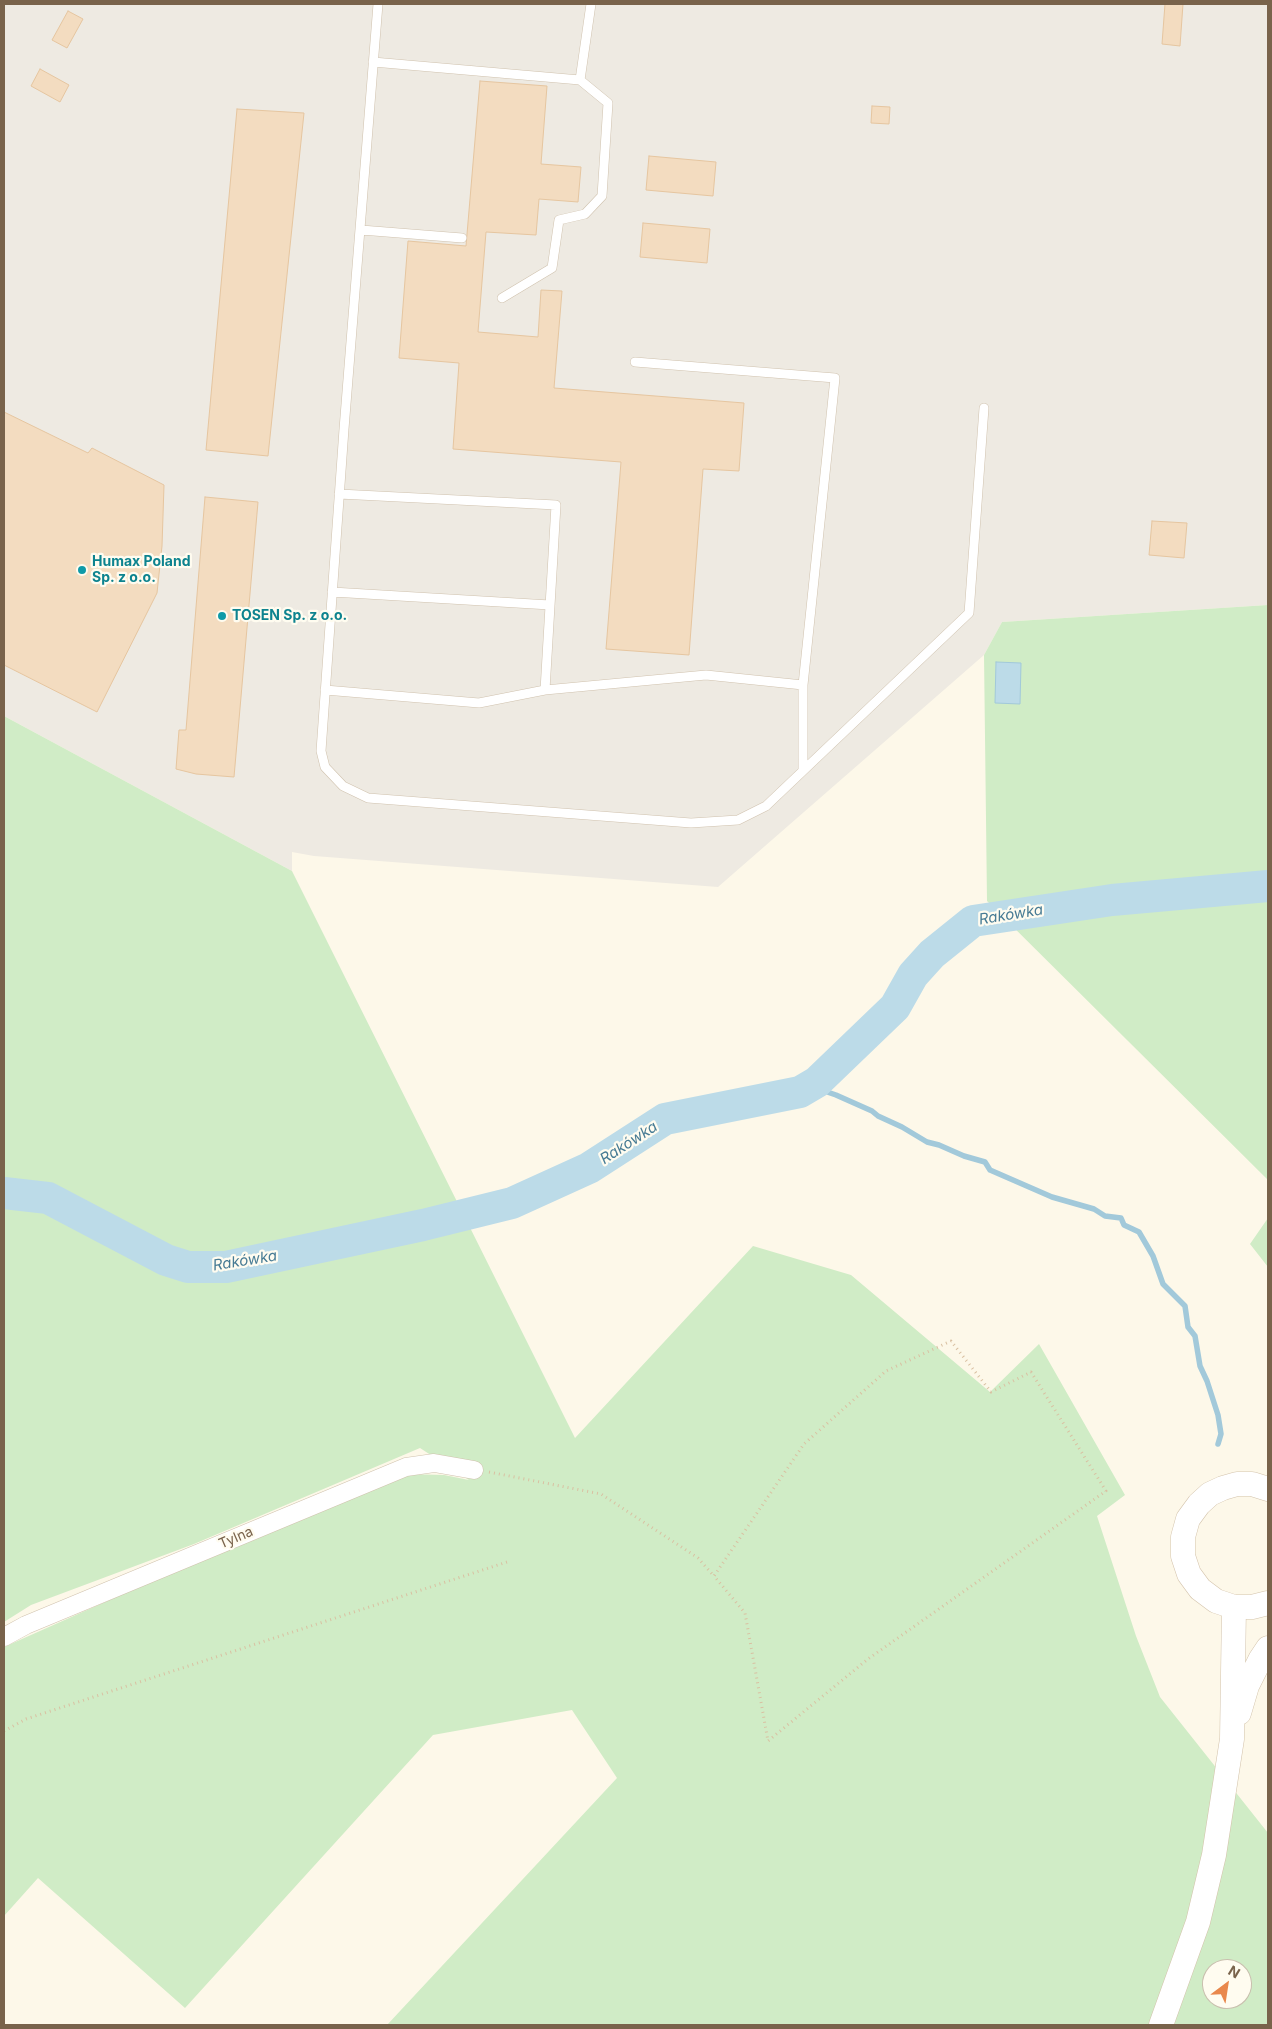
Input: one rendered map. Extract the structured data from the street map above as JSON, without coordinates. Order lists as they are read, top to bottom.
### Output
{
  "streets": {
    "street": ["Tylna"]
  },
  "water": ["Rakówka"],
  "places": ["Humax Poland Sp. z o.o.", "TOSEN Sp. z o.o."],
  "north": "top right"
}
